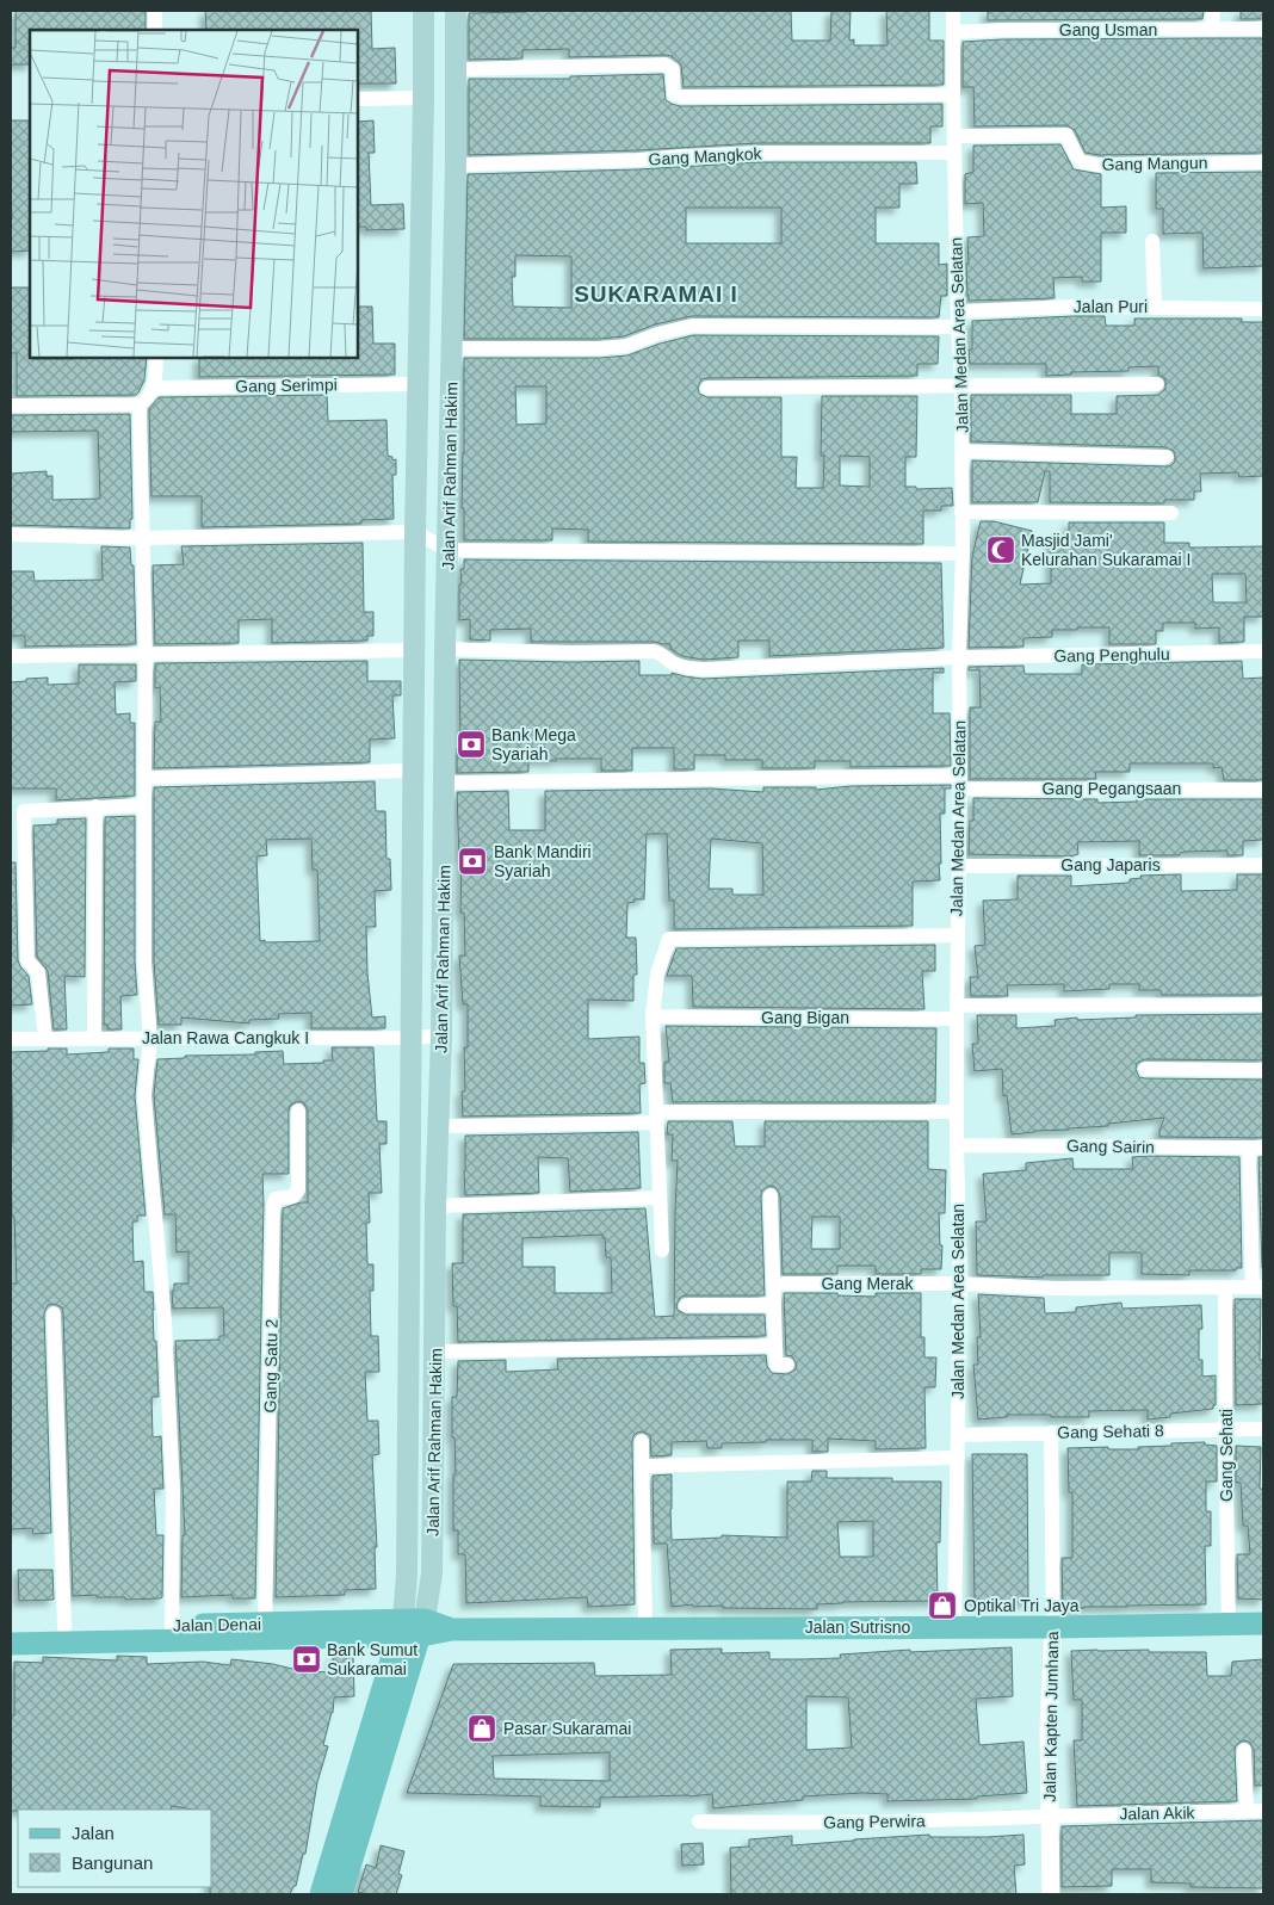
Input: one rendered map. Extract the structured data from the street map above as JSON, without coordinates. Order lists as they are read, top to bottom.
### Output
{
  "streets": {
    "main road": ["Jalan Arif Rahman Hakim", "Jalan Denai", "Jalan Sutrisno"],
    "street": [
      "Gang Usman",
      "Gang Mangkok",
      "Gang Mangun",
      "Jalan Puri",
      "Jalan Medan Area Selatan",
      "Gang Serimpi",
      "Gang Penghulu",
      "Gang Pegangsaan",
      "Gang Japaris",
      "Gang Bigan",
      "Jalan Rawa Cangkuk I",
      "Gang Sairin",
      "Gang Merak",
      "Gang Satu 2",
      "Gang Sehati 8",
      "Gang Sehati",
      "Jalan Kapten Jumhana",
      "Jalan Akik",
      "Gang Perwira"
    ]
  },
  "crossings": [
    ["Gang Usman", "Jalan Medan Area Selatan"],
    ["Gang Mangkok", "Jalan Medan Area Selatan"],
    ["Gang Mangkok", "Jalan Arif Rahman Hakim"],
    ["Gang Mangun", "Jalan Medan Area Selatan"],
    ["Jalan Puri", "Jalan Medan Area Selatan"],
    ["Jalan Puri", "Jalan Arif Rahman Hakim"],
    ["Jalan Medan Area Selatan", "Gang Penghulu"],
    ["Jalan Medan Area Selatan", "Gang Pegangsaan"],
    ["Jalan Medan Area Selatan", "Gang Japaris"],
    ["Jalan Medan Area Selatan", "Gang Bigan"],
    ["Jalan Medan Area Selatan", "Gang Sairin"],
    ["Jalan Medan Area Selatan", "Gang Merak"],
    ["Jalan Medan Area Selatan", "Gang Sehati 8"],
    ["Jalan Medan Area Selatan", "Jalan Sutrisno"],
    ["Gang Serimpi", "Jalan Arif Rahman Hakim"],
    ["Jalan Arif Rahman Hakim", "Gang Penghulu"],
    ["Jalan Arif Rahman Hakim", "Gang Pegangsaan"],
    ["Jalan Arif Rahman Hakim", "Jalan Rawa Cangkuk I"],
    ["Jalan Arif Rahman Hakim", "Jalan Denai"],
    ["Jalan Arif Rahman Hakim", "Jalan Sutrisno"],
    ["Gang Merak", "Gang Sehati"],
    ["Gang Satu 2", "Jalan Denai"],
    ["Gang Sehati 8", "Gang Sehati"],
    ["Gang Sehati 8", "Jalan Kapten Jumhana"],
    ["Gang Sehati", "Jalan Sutrisno"],
    ["Jalan Denai", "Jalan Sutrisno"],
    ["Jalan Sutrisno", "Jalan Kapten Jumhana"],
    ["Jalan Kapten Jumhana", "Jalan Akik"],
    ["Jalan Kapten Jumhana", "Gang Perwira"],
    ["Jalan Akik", "Gang Perwira"]
  ],
  "districts": ["SUKARAMAI I"],
  "places": {
    "mosque": ["Masjid Jami' Kelurahan Sukaramai I"],
    "bank": ["Bank Mega Syariah", "Bank Mandiri Syariah", "Bank Sumut Sukaramai"],
    "shop": ["Optikal Tri Jaya", "Pasar Sukaramai"]
  },
  "legend": ["Jalan", "Bangunan"]
}
